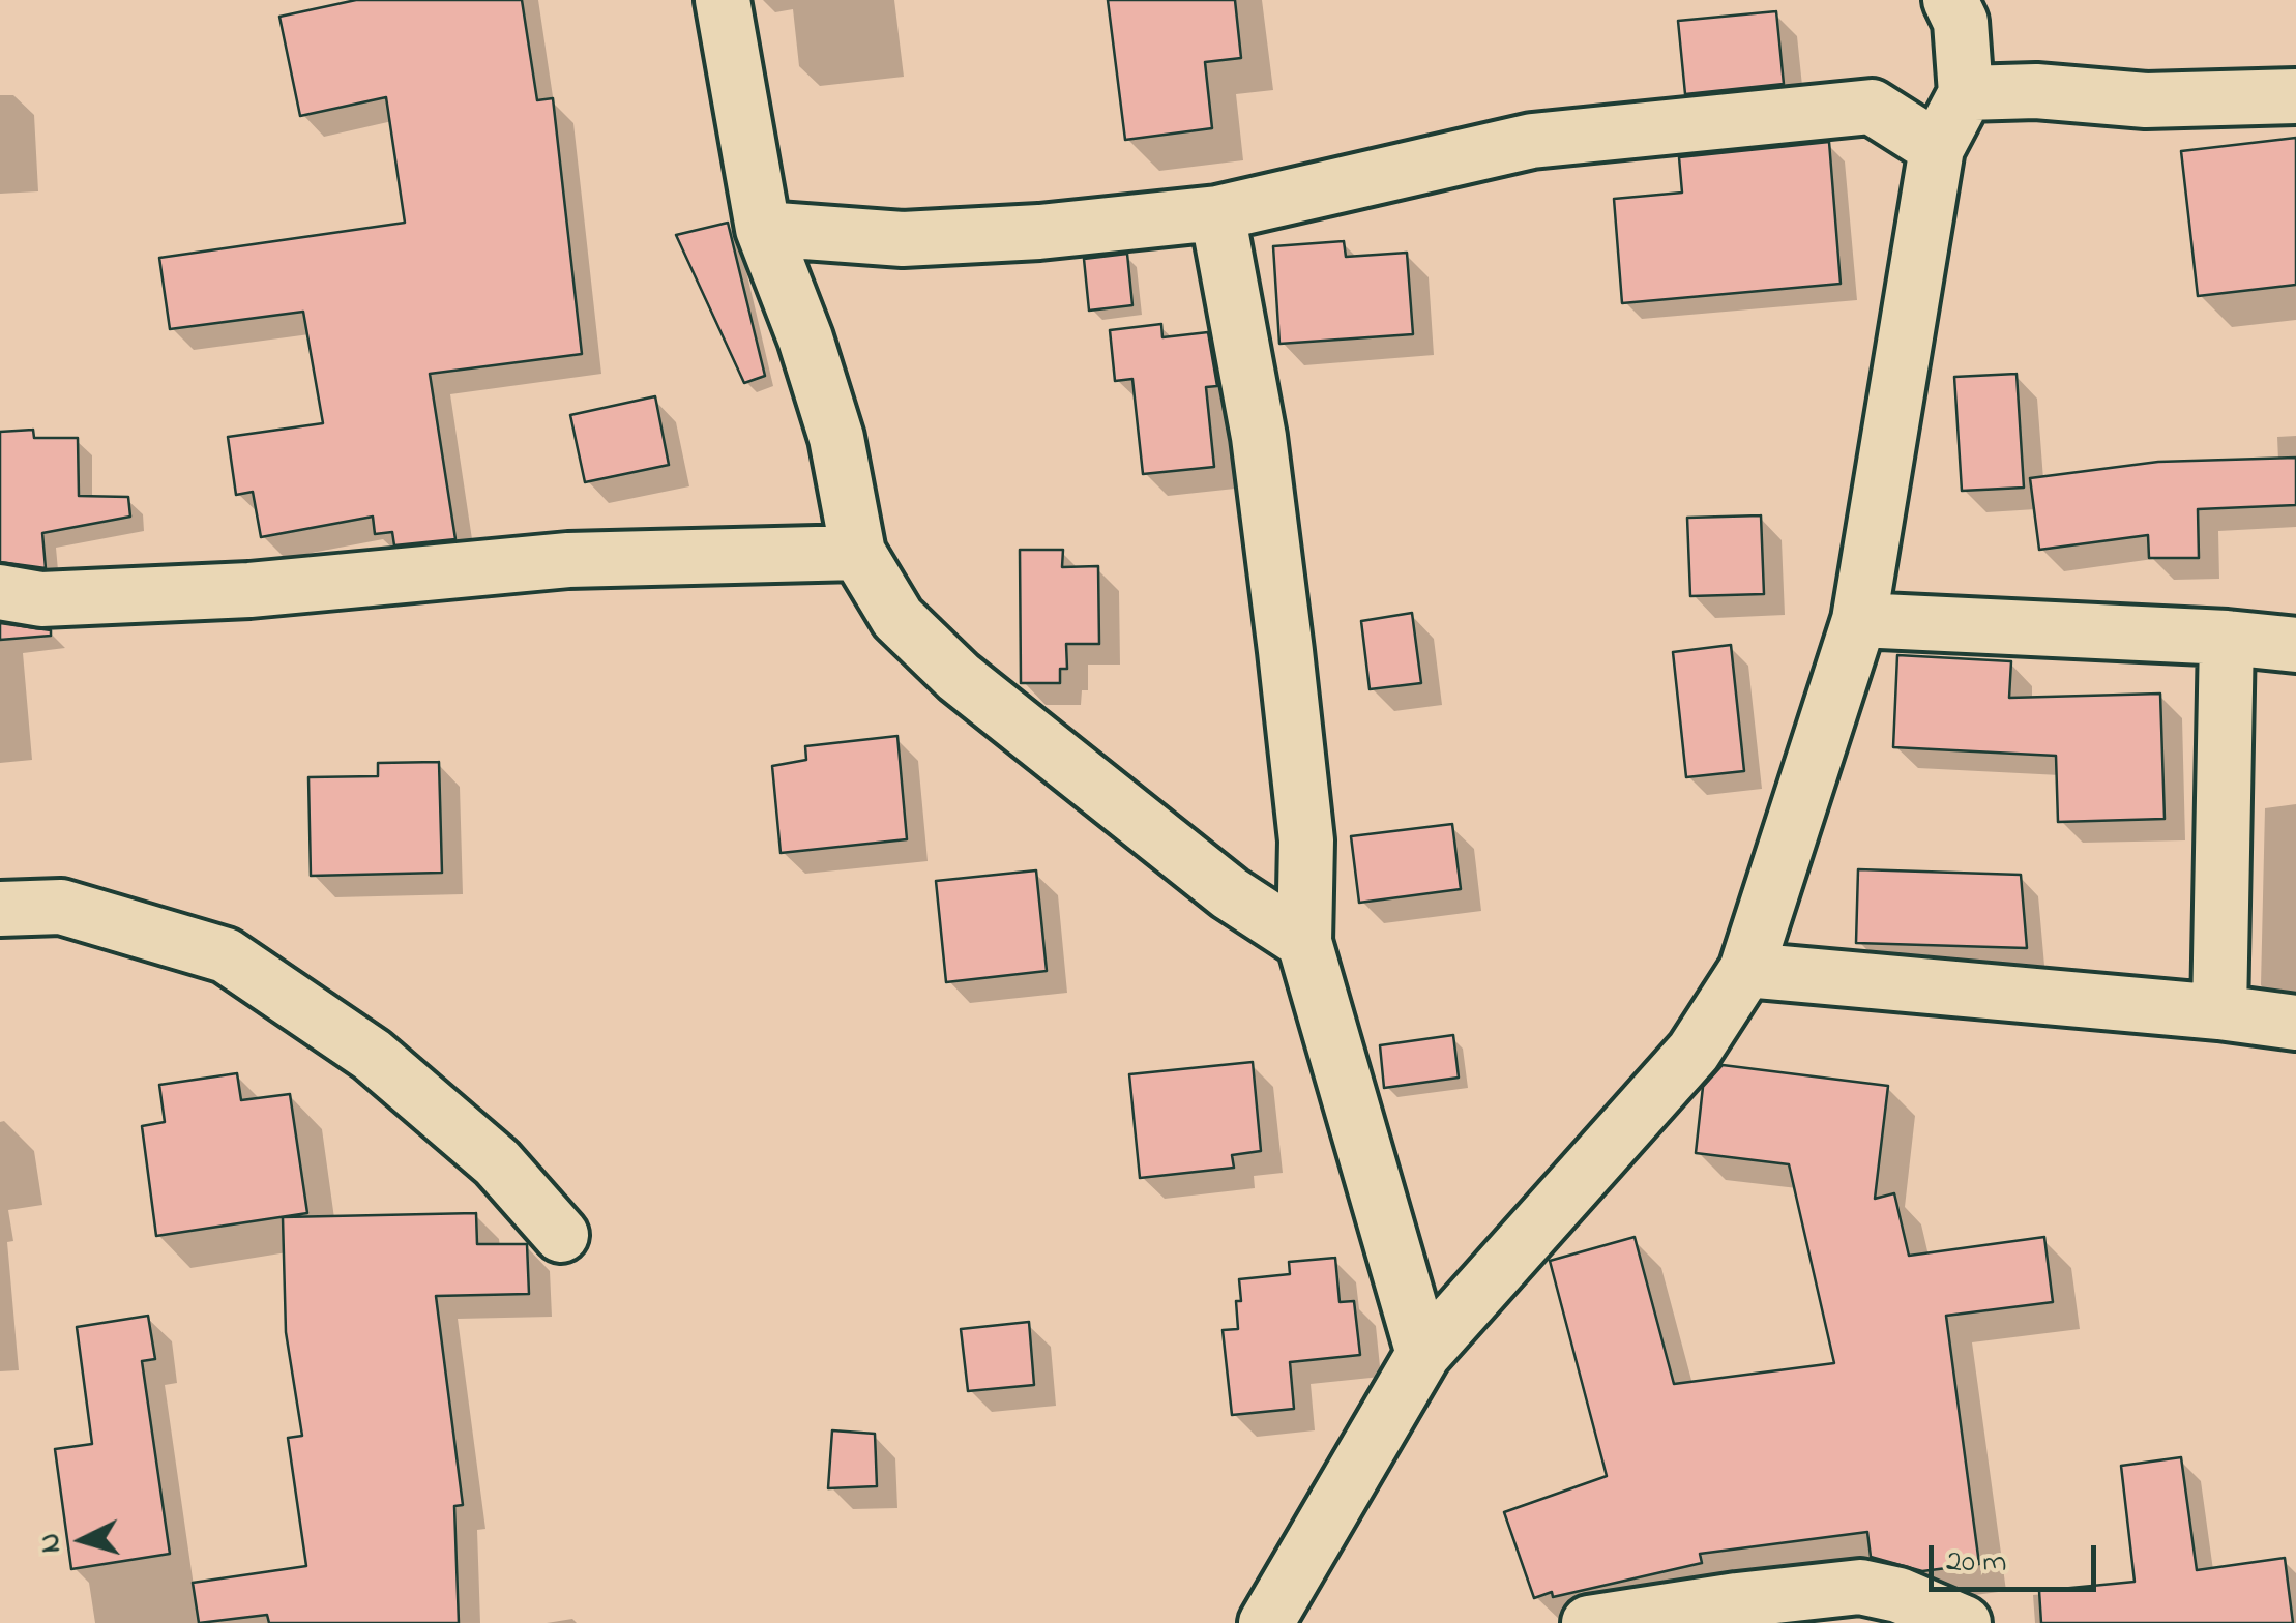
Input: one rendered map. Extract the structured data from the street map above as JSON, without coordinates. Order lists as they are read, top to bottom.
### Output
{
  "scale_bar": "20 m",
  "north": "left"
}
